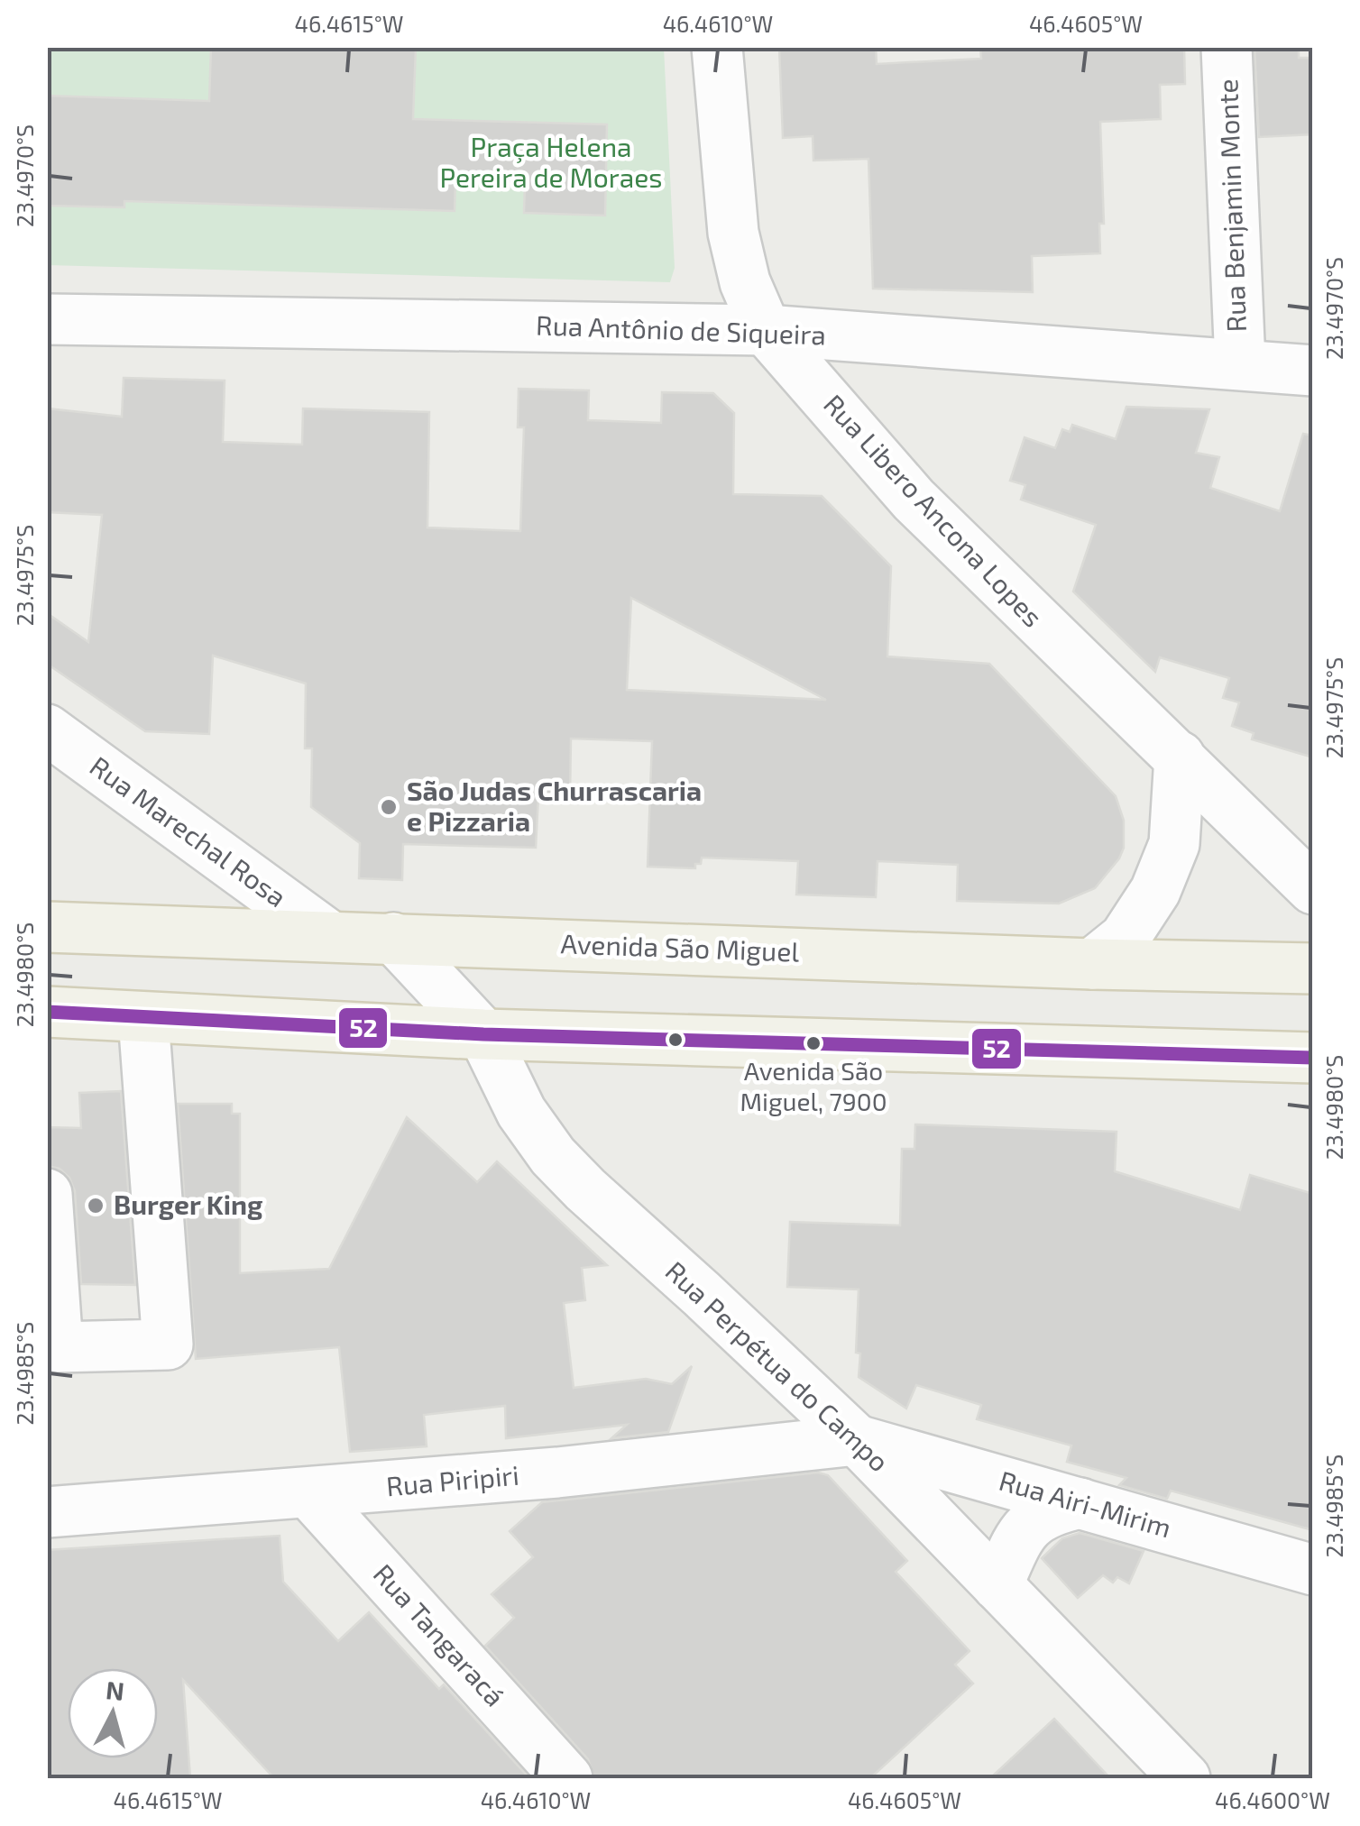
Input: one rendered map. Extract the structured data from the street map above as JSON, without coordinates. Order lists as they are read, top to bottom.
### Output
{
  "streets": {
    "main road": ["Avenida São Miguel"],
    "street": [
      "Rua Benjamin Monte",
      "Rua Antônio de Siqueira",
      "Rua Libero Ancona Lopes",
      "Rua Marechal Rosa",
      "Rua Perpétua do Campo",
      "Rua Piripiri",
      "Rua Airi-Mirim",
      "Rua Tangaracá"
    ]
  },
  "crossings": [
    ["Rua Benjamin Monte", "Rua Antônio de Siqueira"],
    ["Rua Antônio de Siqueira", "Rua Libero Ancona Lopes"],
    ["Rua Marechal Rosa", "Avenida São Miguel"],
    ["Avenida São Miguel", "Rua Perpétua do Campo"],
    ["Rua Perpétua do Campo", "Rua Piripiri"],
    ["Rua Perpétua do Campo", "Rua Airi-Mirim"],
    ["Rua Piripiri", "Rua Airi-Mirim"],
    ["Rua Piripiri", "Rua Tangaracá"]
  ],
  "parks": ["Praça Helena Pereira de Moraes"],
  "places": ["São Judas Churrascaria e Pizzaria", "Avenida São Miguel, 7900", "Burger King"],
  "lines": ["transit line 52"],
  "north": "top",
  "coordinates": [
    "46.4615°W",
    "46.4610°W",
    "46.4605°W",
    "23.4970°S",
    "23.4975°S",
    "23.4980°S",
    "23.4985°S",
    "46.4600°W"
  ]
}
